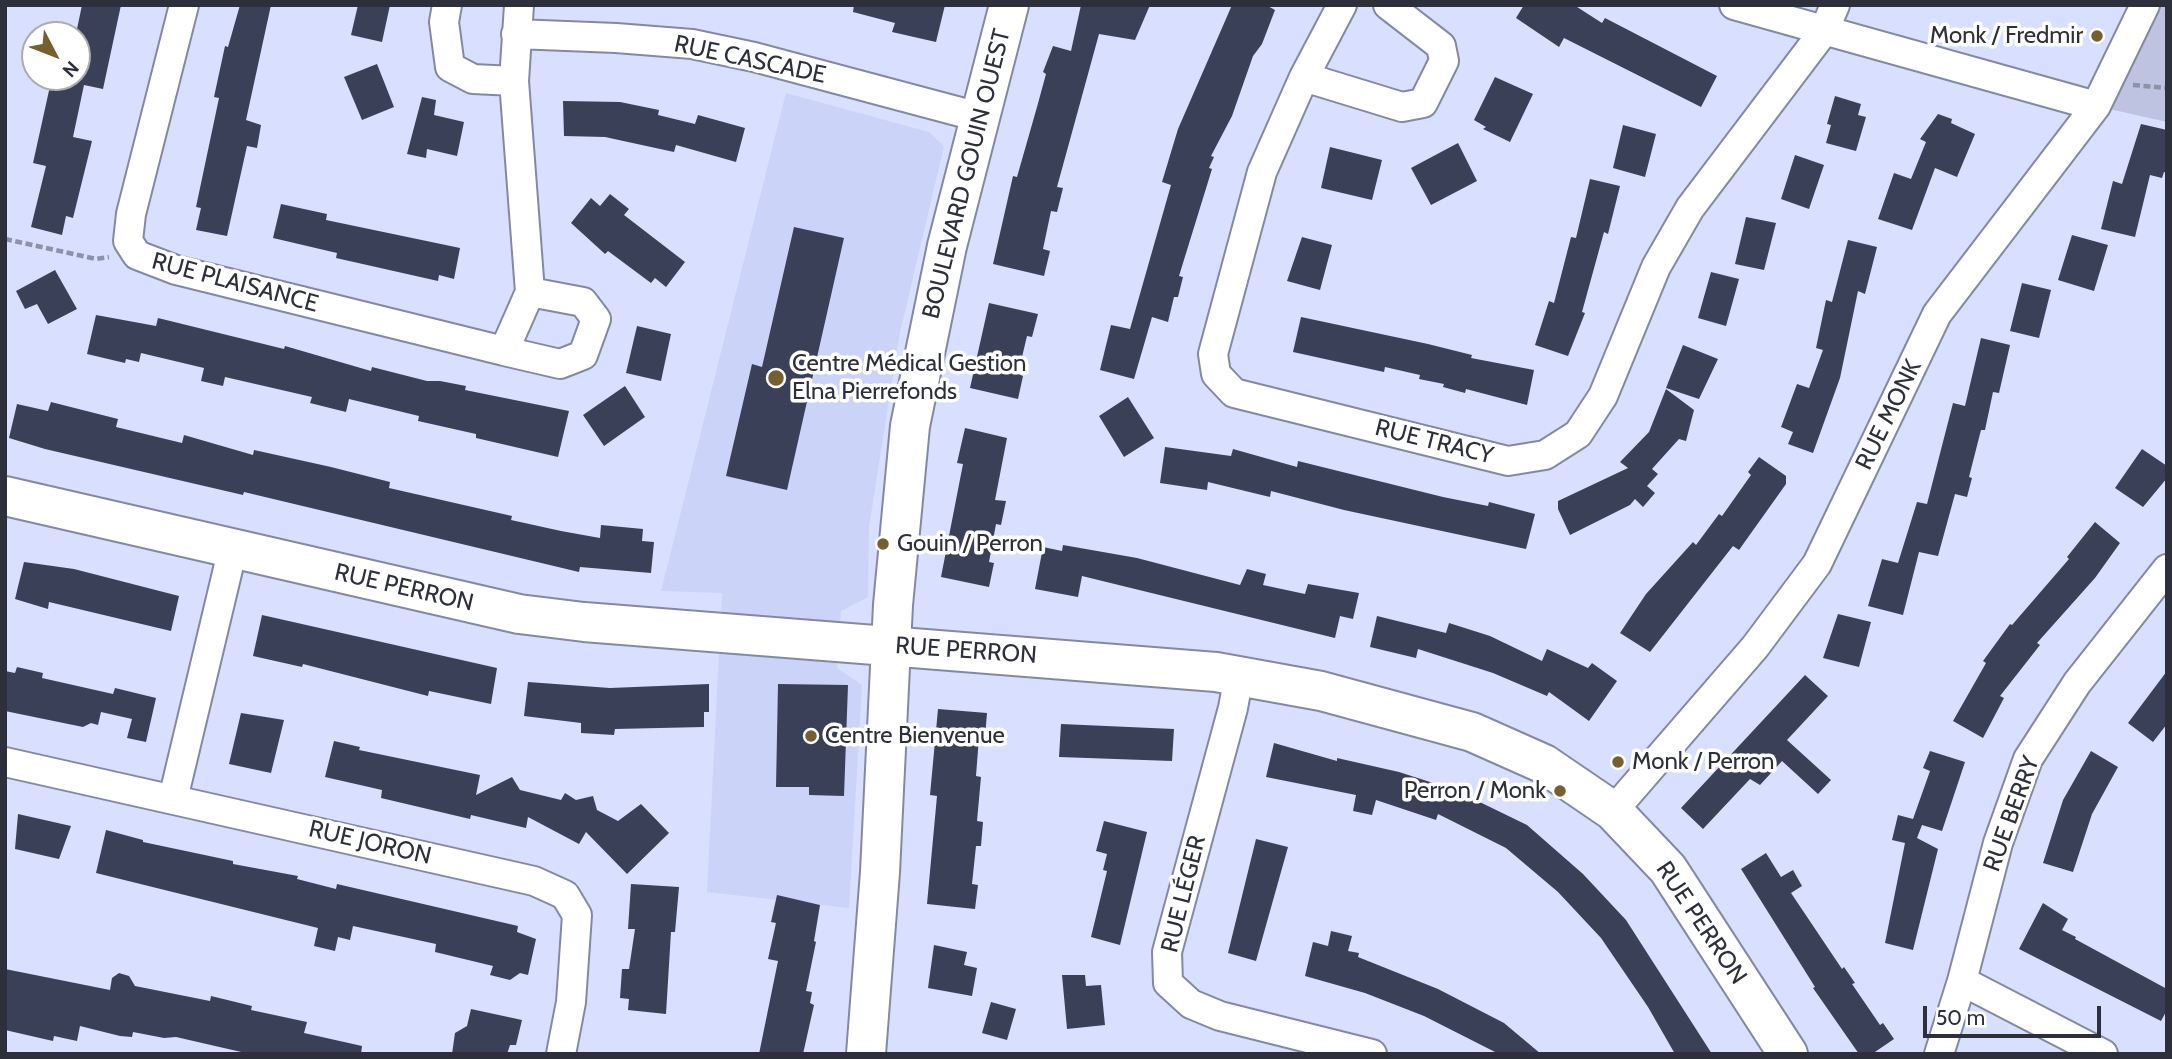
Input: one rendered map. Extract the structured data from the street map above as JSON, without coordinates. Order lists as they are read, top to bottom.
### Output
{
  "streets": {
    "street": [
      "RUE CASCADE",
      "BOULEVARD GOUIN OUEST",
      "RUE PLAISANCE",
      "RUE MONK",
      "RUE TRACY",
      "RUE PERRON",
      "RUE BERRY",
      "RUE JORON",
      "RUE LÉGER"
    ]
  },
  "crossings": [
    ["RUE CASCADE", "BOULEVARD GOUIN OUEST"],
    ["BOULEVARD GOUIN OUEST", "RUE PERRON"],
    ["RUE MONK", "RUE PERRON"],
    ["RUE PERRON", "RUE LÉGER"]
  ],
  "places": [
    "Monk / Fredmir",
    "Centre Médical Gestion Elna Pierrefonds",
    "Gouin / Perron",
    "Centre Bienvenue",
    "Monk / Perron",
    "Perron / Monk"
  ],
  "scale_bar": "50 m",
  "north": "bottom right"
}
